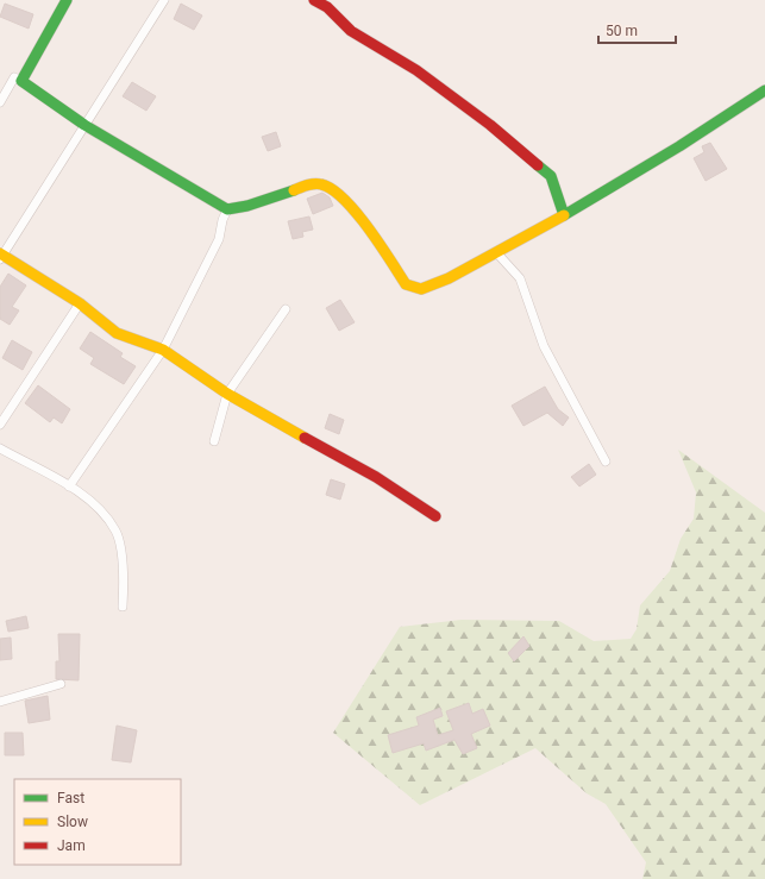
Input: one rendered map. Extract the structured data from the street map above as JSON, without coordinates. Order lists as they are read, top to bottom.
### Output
{
  "legend": ["Fast", "Slow", "Jam"],
  "scale_bar": "50 m"
}
